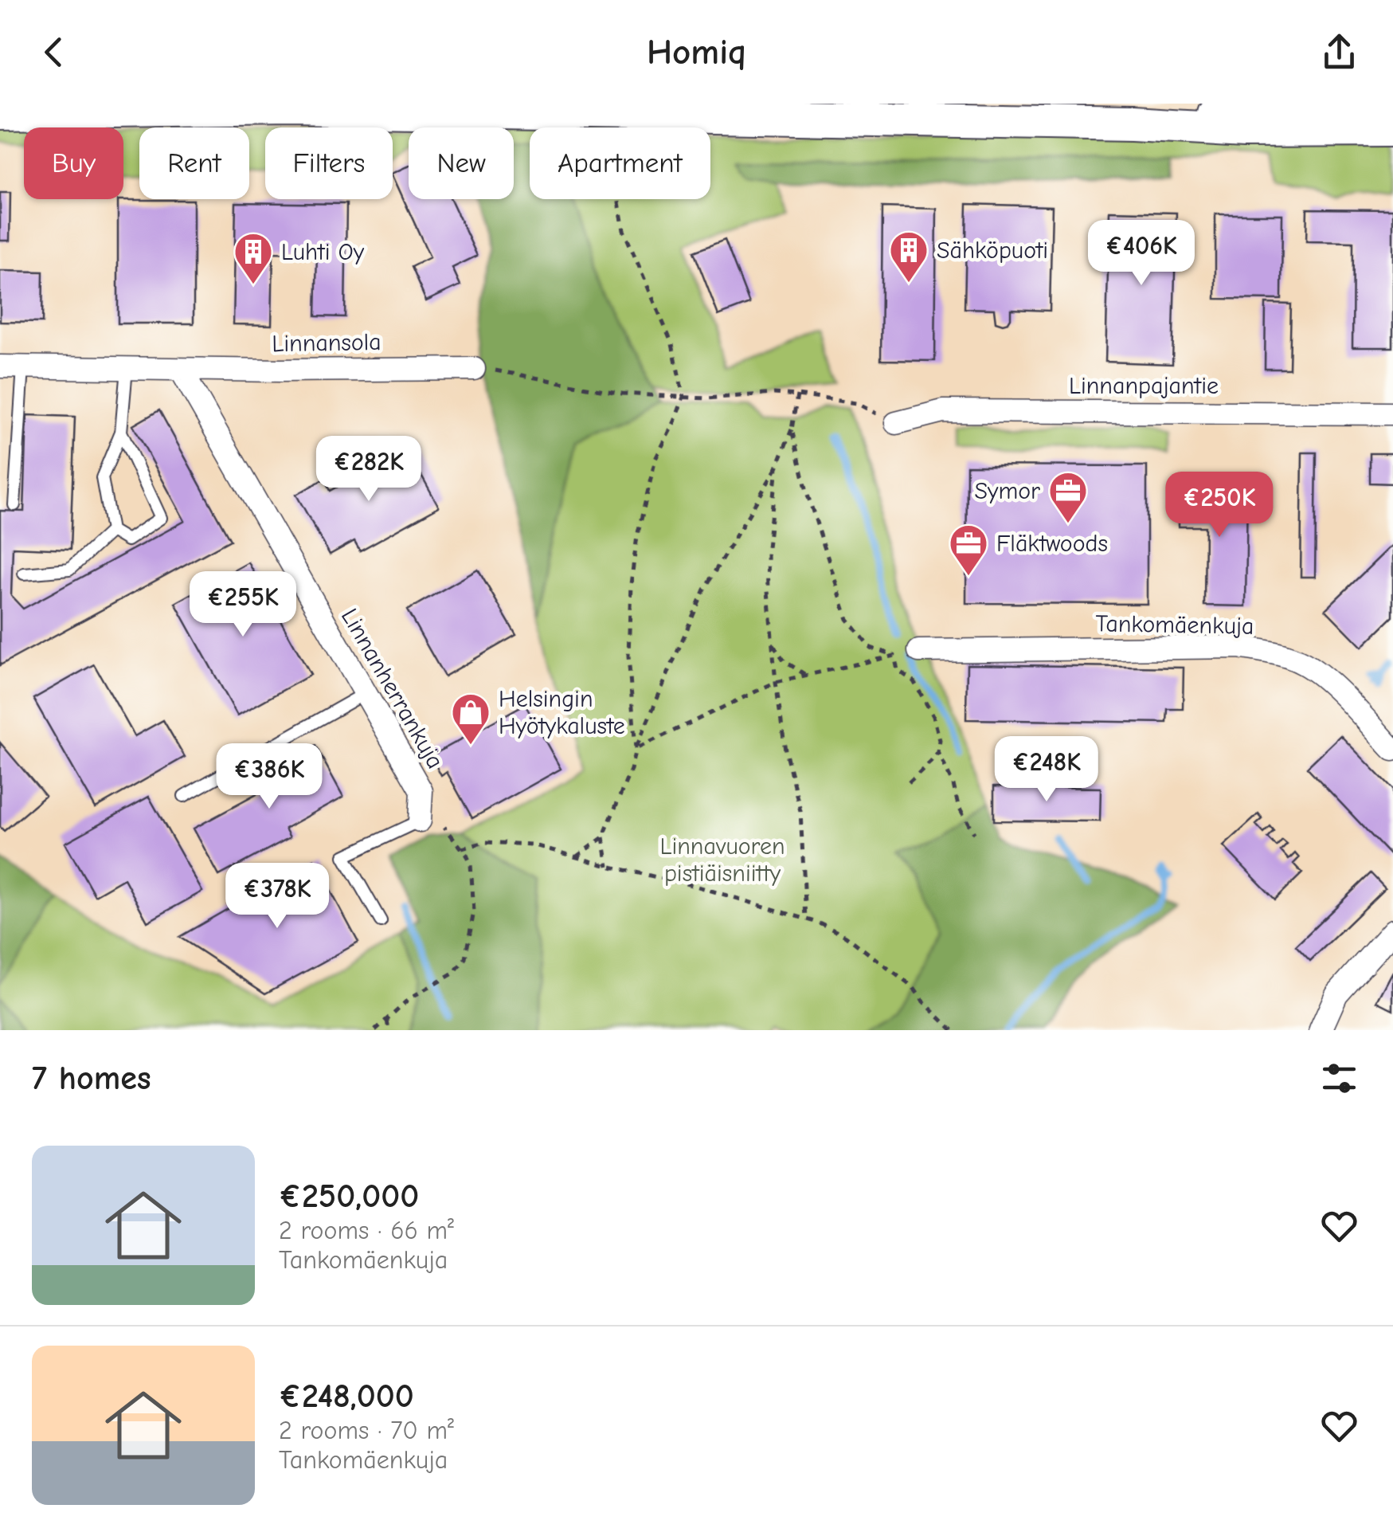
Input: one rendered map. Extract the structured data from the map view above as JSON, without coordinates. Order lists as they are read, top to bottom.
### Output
{
  "streets": {
    "street": [
      "Linnansola",
      "Linnanpajantie",
      "Tankomäenkuja",
      "Linnanherrankuja"
    ]
  },
  "crossings": [
    ["Linnansola", "Linnanherrankuja"]
  ],
  "parks": ["Linnavuoren pistiäisniitty"],
  "places": {
    "building": ["Sähköpuoti", "Luhti Oy"],
    "office": ["Symor", "Fläktwoods"],
    "shop": ["Helsingin Hyötykaluste"]
  },
  "page": {
    "header": "Homiq",
    "chip": [
      "Buy",
      "Rent",
      "Filters",
      "New",
      "Apartment"
    ],
    "price": [
      "€406K",
      "€282K",
      "€250K",
      "€255K",
      "€248K",
      "€386K",
      "€378K"
    ],
    "heading": "7 homes",
    "list": [
      {
        "name": "€250,000",
        "note": "2 rooms · 66 m² · Tankomäenkuja"
      },
      {
        "name": "€248,000",
        "note": "2 rooms · 70 m² · Tankomäenkuja"
      }
    ]
  }
}
